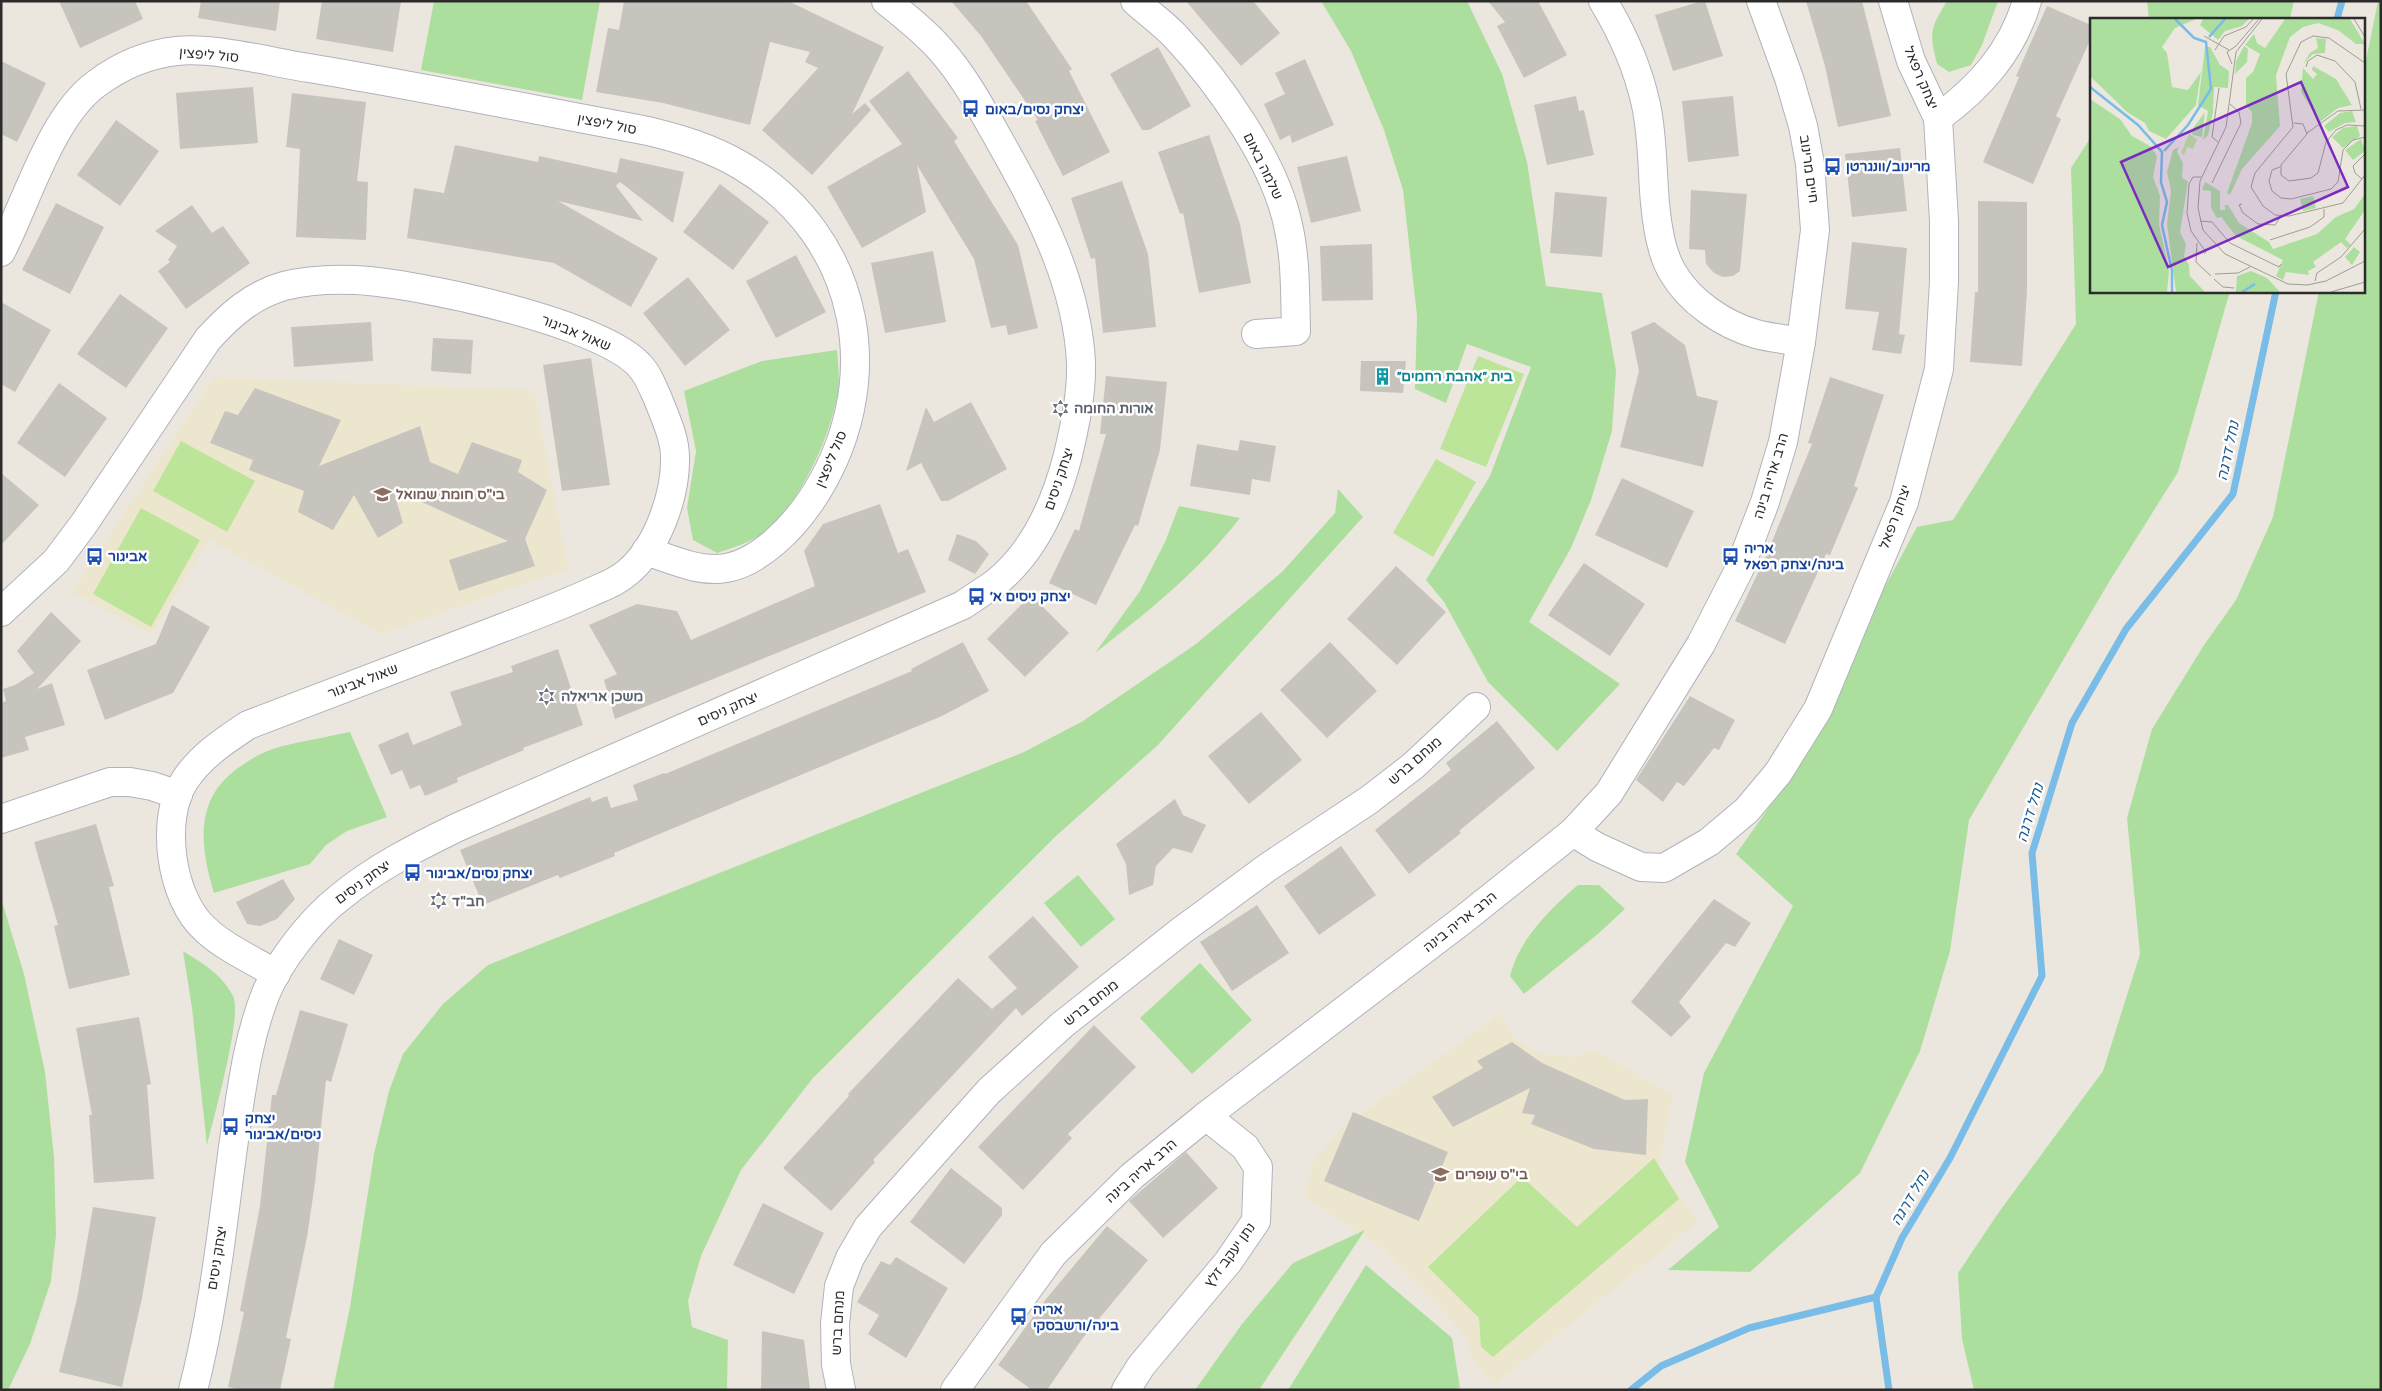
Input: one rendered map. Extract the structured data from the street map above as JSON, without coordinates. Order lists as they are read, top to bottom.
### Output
{
  "streets": {
    "street": [
      "סול ליפצין",
      "יצחק רפאל",
      "שלמה באום",
      "חיים מרינוב",
      "שאול אביגור",
      "הרב אריה בינה",
      "יצחק ניסים",
      "מנחם ברש",
      "נתן יעקב זלץ"
    ]
  },
  "crossings": [
    ["סול ליפצין", "שאול אביגור"],
    ["יצחק רפאל", "הרב אריה בינה"],
    ["חיים מרינוב", "הרב אריה בינה"],
    ["שאול אביגור", "יצחק ניסים"],
    ["הרב אריה בינה", "נתן יעקב זלץ"]
  ],
  "water": ["נחל דרגה"],
  "places": {
    "bus stop": [
      "יצחק נסים/באום",
      "מרינוב/וונגרטן",
      "אביגור",
      "אריה בינה/יצחק רפאל",
      "יצחק ניסים א׳",
      "יצחק נסים/אביגור",
      "יצחק ניסים/אביגור",
      "אריה בינה/ורשבסקי"
    ],
    "building": ["בית ״אהבת רחמים״"],
    "synagogue": ["אורות החומה", "משכן אריאלה", "חב\"ד"],
    "school or university": ["בי\"ס חומת שמואל", "בי\"ס עופרים"]
  }
}
